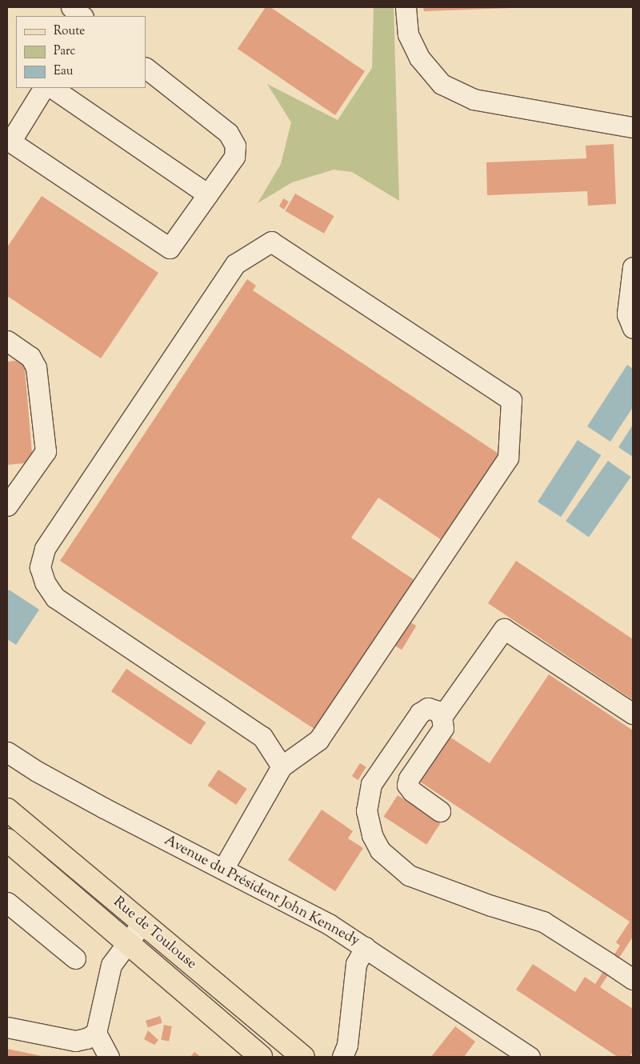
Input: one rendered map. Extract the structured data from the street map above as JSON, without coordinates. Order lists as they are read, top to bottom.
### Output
{
  "streets": {
    "main road": ["Rue de Toulouse"],
    "street": ["Avenue du Président John Kennedy"]
  },
  "legend": ["Route", "Parc", "Eau"]
}
